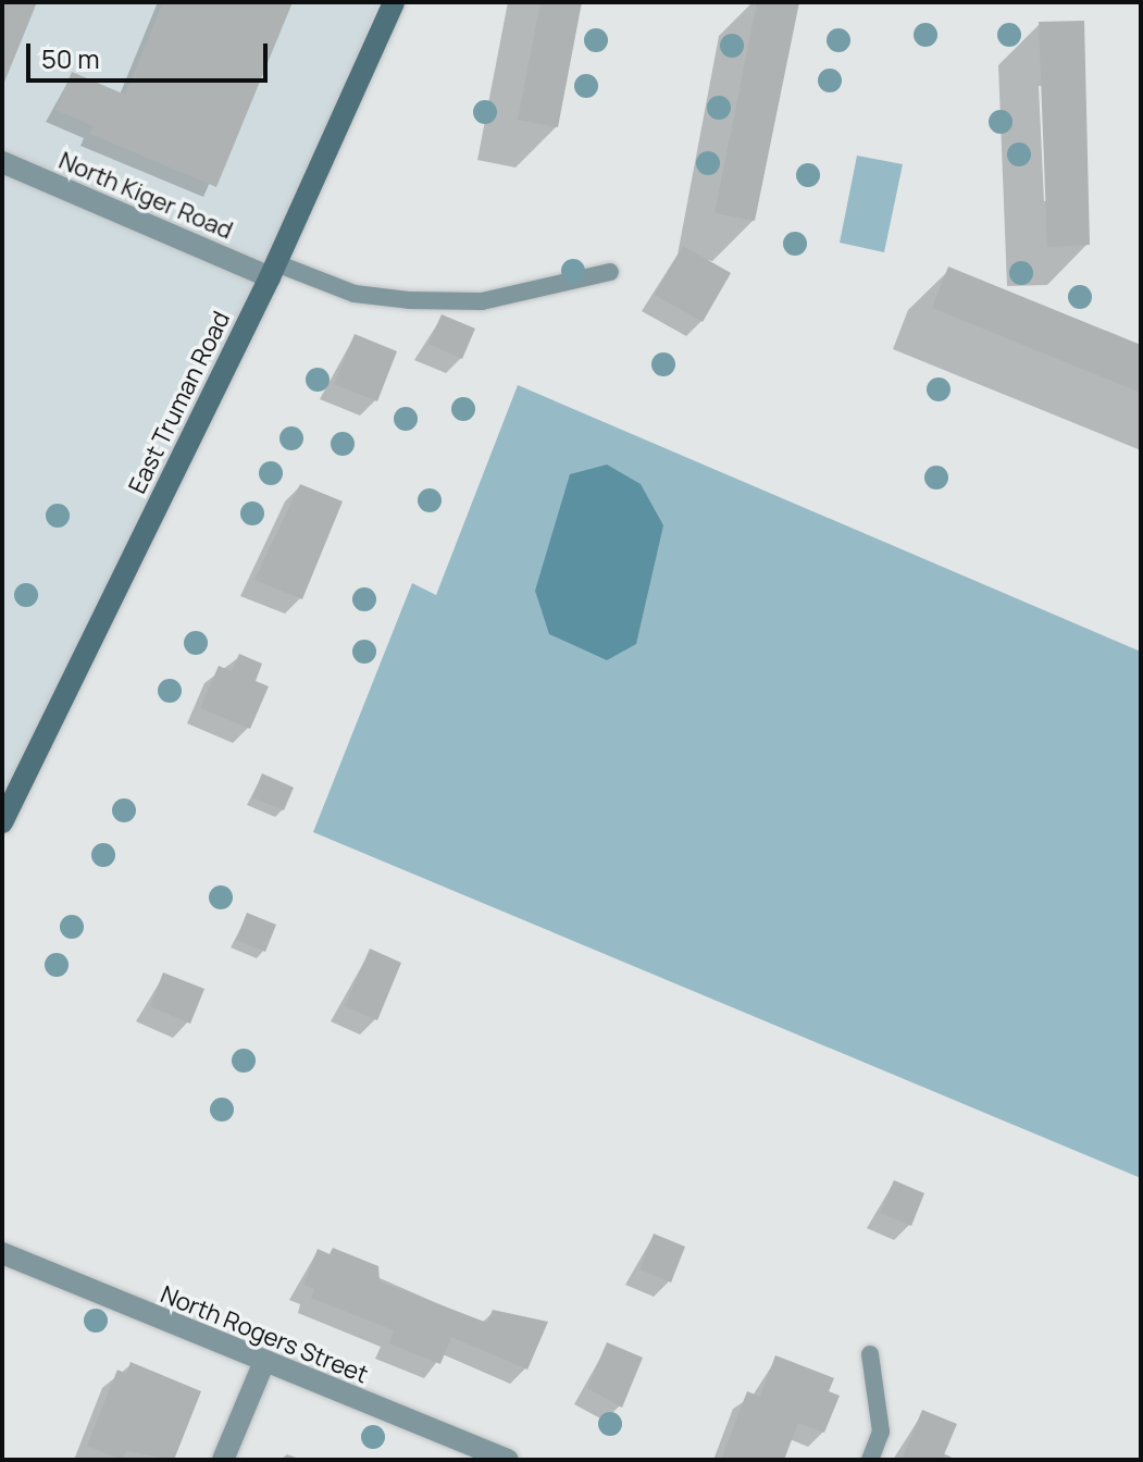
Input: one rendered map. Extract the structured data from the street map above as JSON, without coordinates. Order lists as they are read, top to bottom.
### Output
{
  "streets": {
    "main road": ["East Truman Road"],
    "street": ["North Kiger Road", "North Rogers Street"]
  },
  "crossings": [
    ["North Kiger Road", "East Truman Road"]
  ],
  "scale_bar": "50 m"
}
